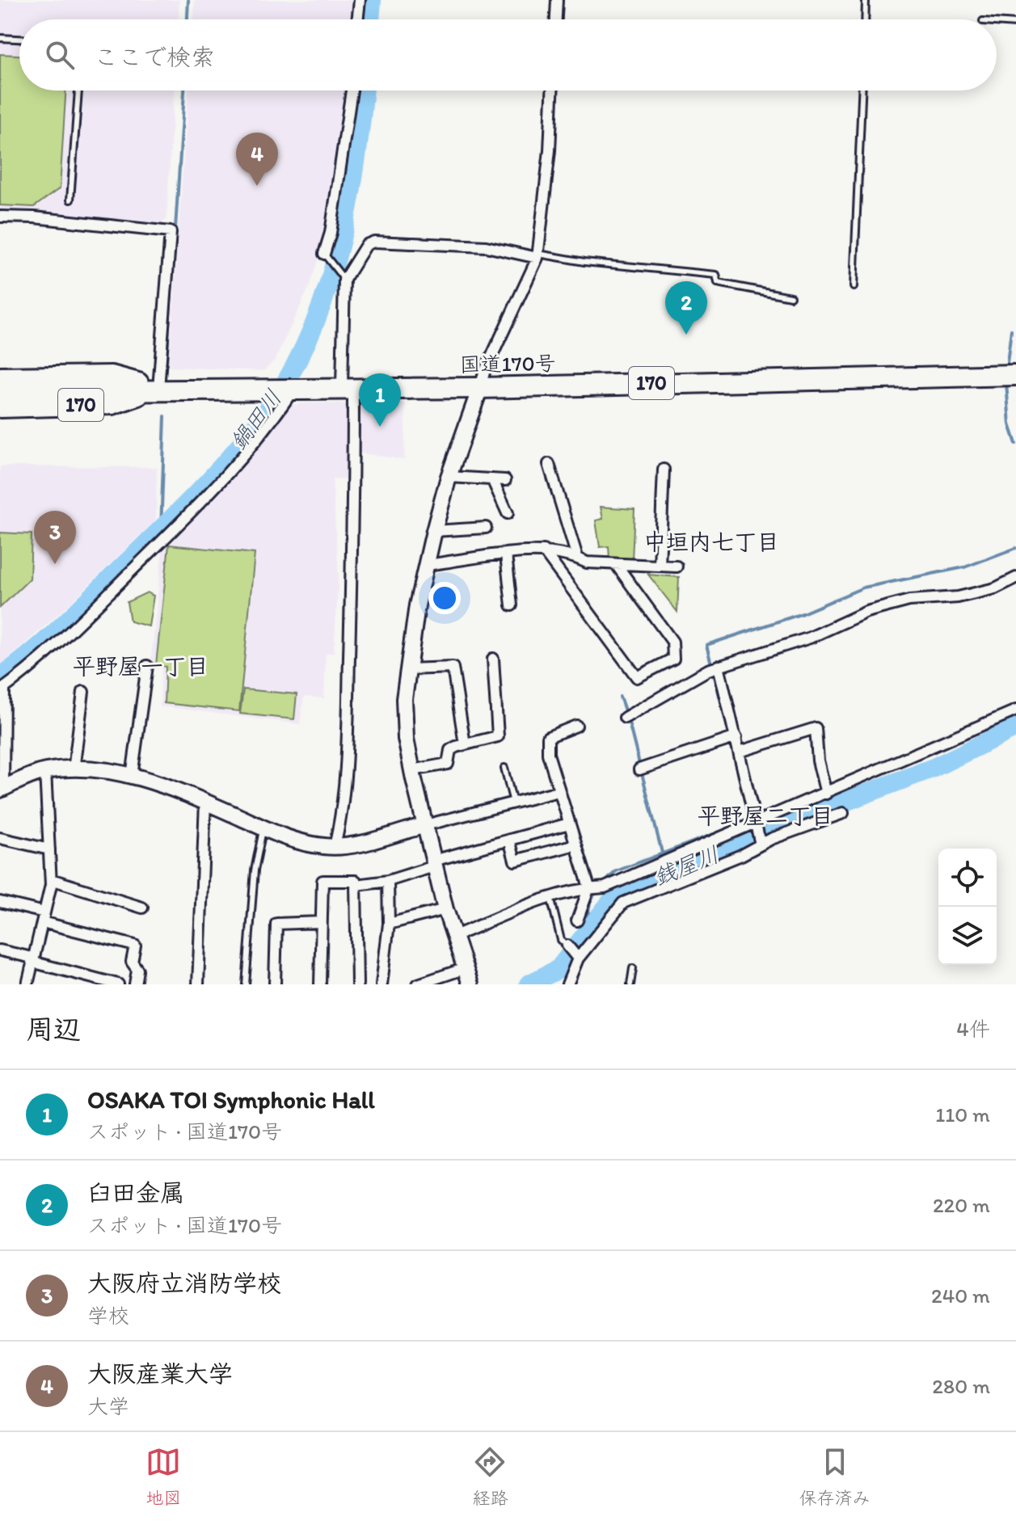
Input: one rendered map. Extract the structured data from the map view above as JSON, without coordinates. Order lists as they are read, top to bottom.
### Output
{
  "streets": {
    "highway": ["国道170号", "170"]
  },
  "crossings": [
    ["国道170号", "170"]
  ],
  "districts": ["中垣内七丁目", "平野屋一丁目", "平野屋二丁目"],
  "water": ["鍋田川", "銭屋川"],
  "page": {
    "search": "ここで検索",
    "pins": [
      "4",
      "2",
      "1",
      "3"
    ],
    "heading": ["周辺", "4件"],
    "list": [
      {
        "mark": "1",
        "name": "OSAKA TOI Symphonic Hall",
        "note": "スポット · 国道170号",
        "value": "110 m"
      },
      {
        "mark": "2",
        "name": "臼田金属",
        "note": "スポット · 国道170号",
        "value": "220 m"
      },
      {
        "mark": "3",
        "name": "大阪府立消防学校",
        "note": "学校",
        "value": "240 m"
      },
      {
        "mark": "4",
        "name": "大阪産業大学",
        "note": "大学",
        "value": "280 m"
      }
    ],
    "nav": ["地図", "経路", "保存済み"]
  }
}
